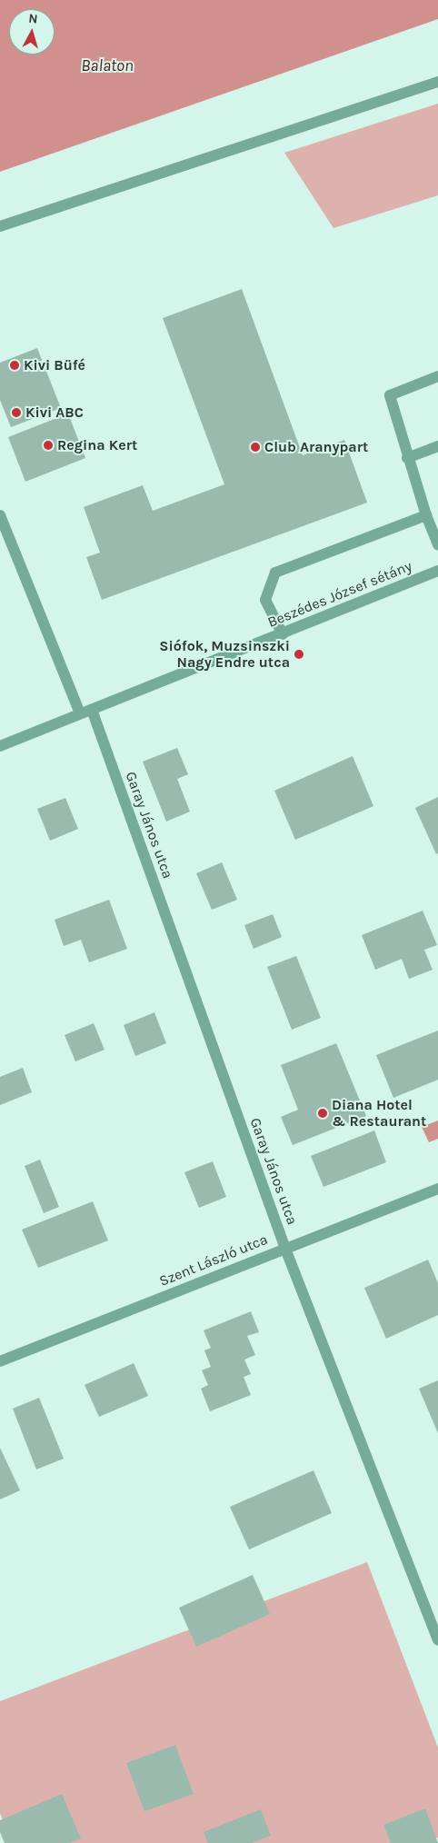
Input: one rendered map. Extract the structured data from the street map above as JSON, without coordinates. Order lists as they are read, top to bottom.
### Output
{
  "streets": {
    "street": ["Beszédes József sétány", "Garay János utca", "Szent László utca"]
  },
  "crossings": [
    ["Beszédes József sétány", "Garay János utca"],
    ["Garay János utca", "Szent László utca"]
  ],
  "water": ["Balaton"],
  "places": [
    "Kivi Büfé",
    "Kivi ABC",
    "Regina Kert",
    "Club Aranypart",
    "Siófok, Muzsinszki Nagy Endre utca",
    "Diana Hotel & Restaurant"
  ],
  "north": "top"
}
